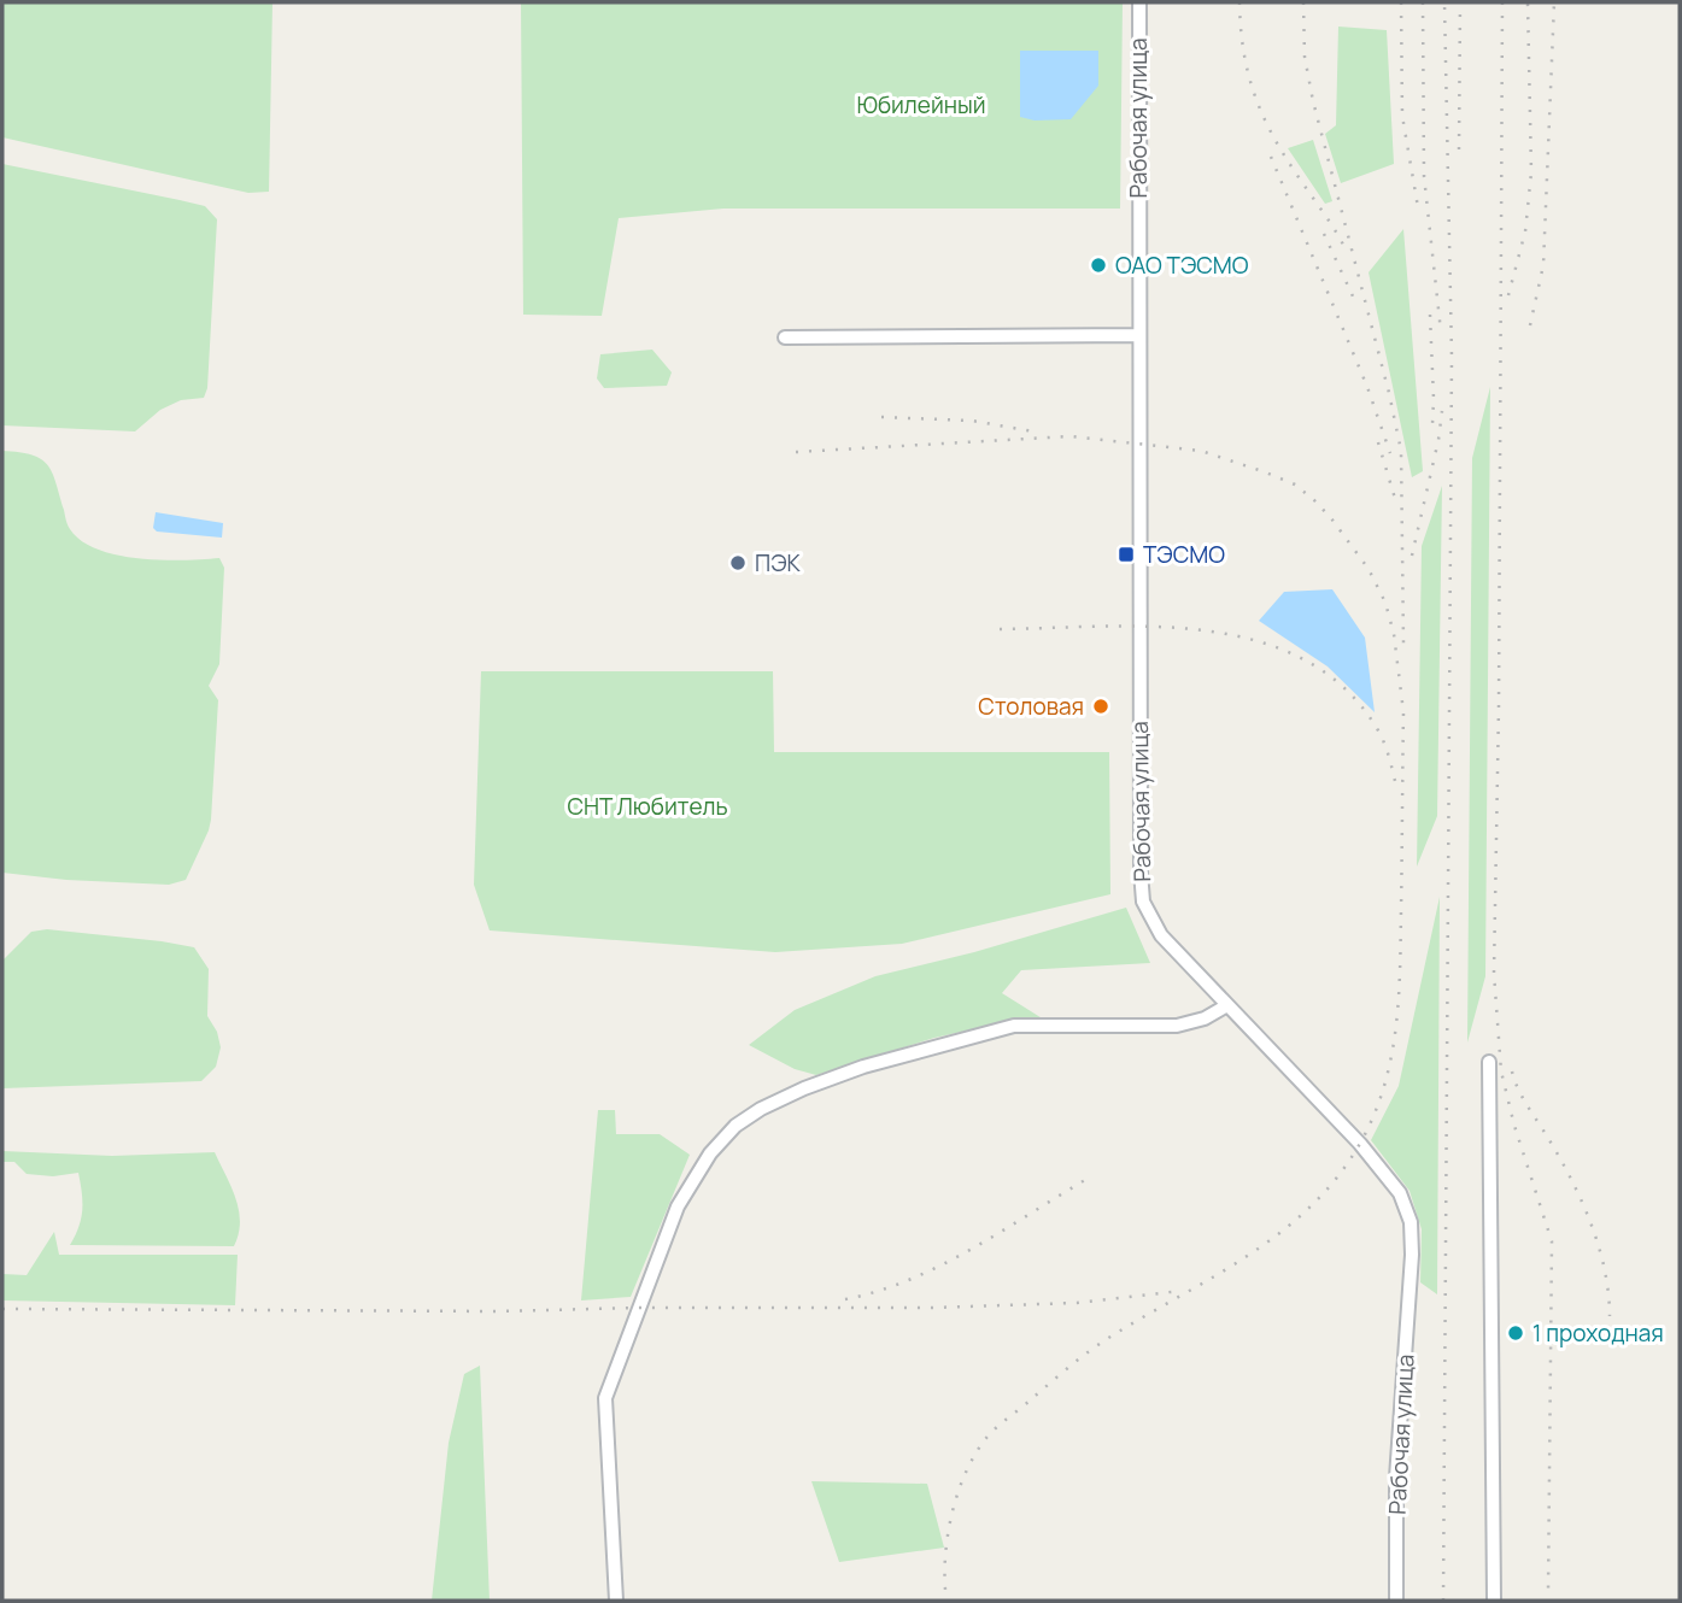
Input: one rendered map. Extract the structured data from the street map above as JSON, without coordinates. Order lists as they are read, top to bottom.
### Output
{
  "streets": {
    "street": ["Рабочая улица"]
  },
  "parks": ["Юбилейный", "СНТ Любитель"],
  "places": {
    "other": [
      "ОАО ТЭСМО",
      "ПЭК",
      "Столовая",
      "1 проходная"
    ],
    "transit": ["ТЭСМО"]
  }
}
